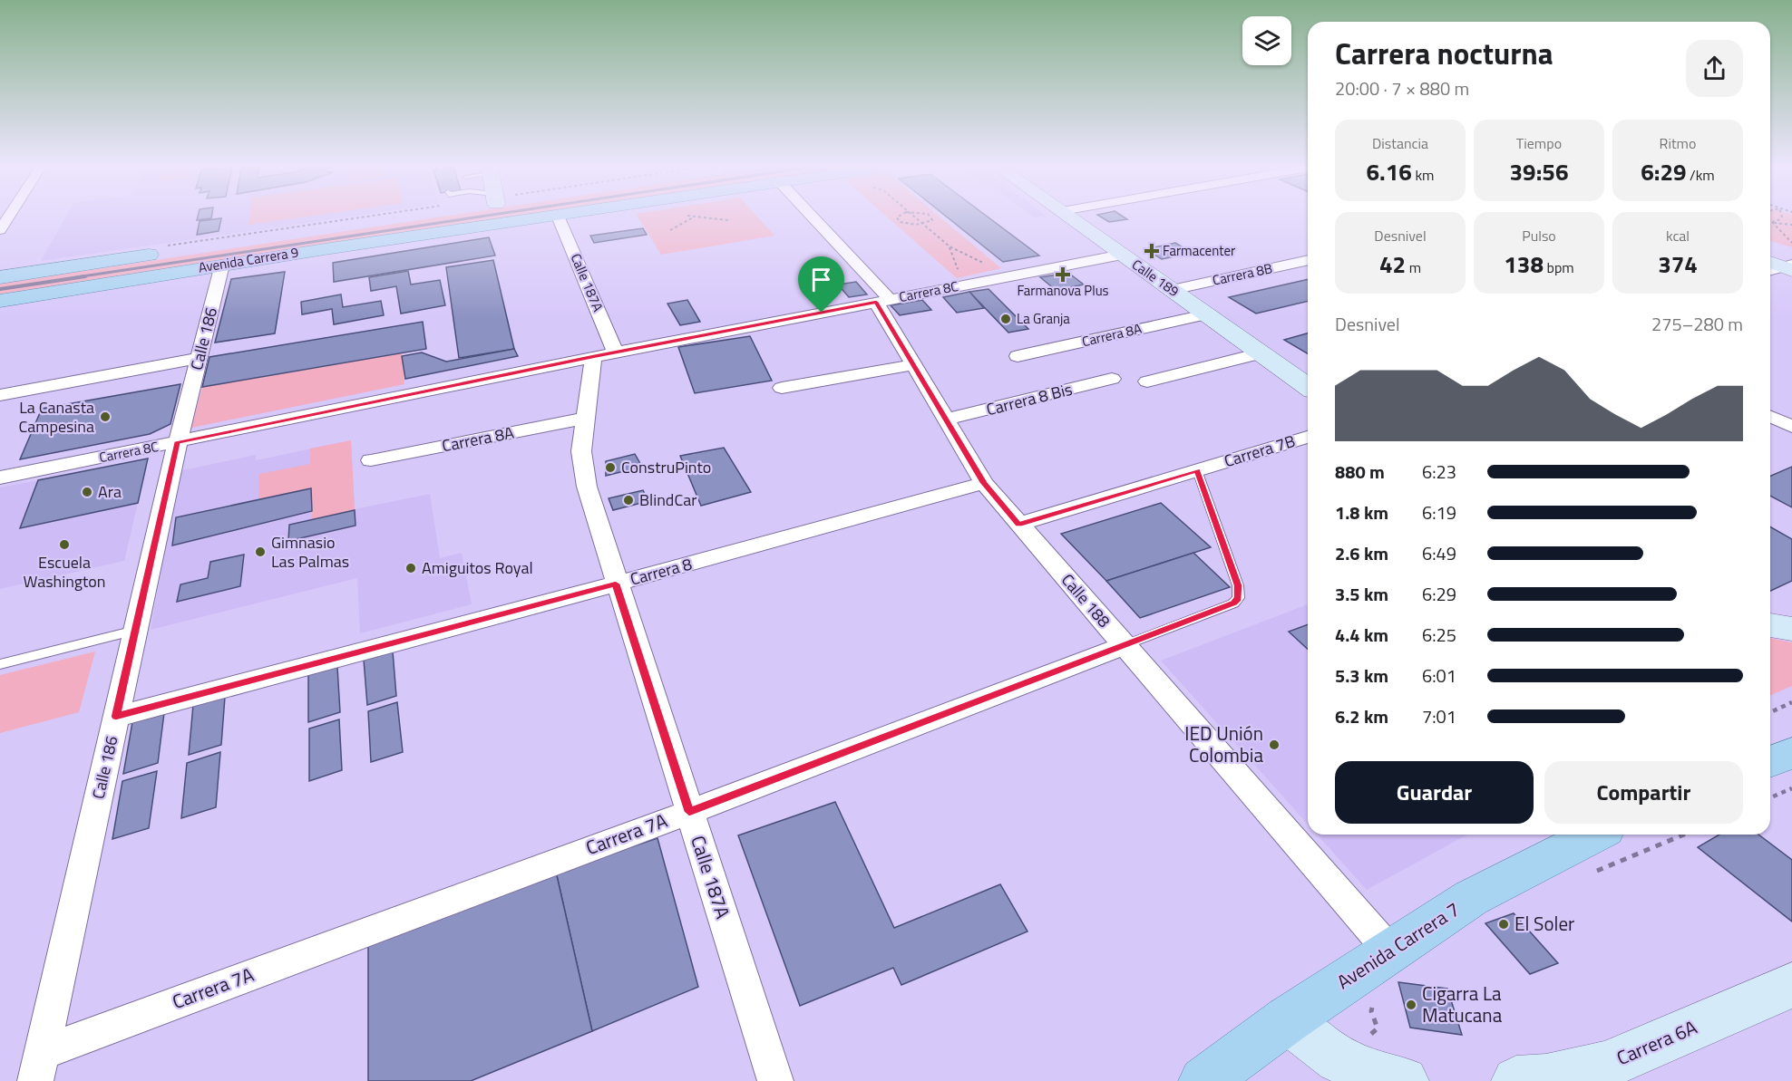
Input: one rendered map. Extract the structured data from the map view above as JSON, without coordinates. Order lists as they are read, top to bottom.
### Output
{
  "streets": {
    "main road": ["Avenida Carrera 9", "Avenida Carrera 7"],
    "street": [
      "Carrera 8B",
      "Calle 189",
      "Calle 187A",
      "Carrera 8C",
      "Carrera 8A",
      "Calle 186",
      "Carrera 8 Bis",
      "Carrera 7B",
      "Carrera 8",
      "Calle 188",
      "Carrera 7A",
      "Carrera 6A"
    ]
  },
  "crossings": [
    ["Avenida Carrera 9", "Calle 186"],
    ["Carrera 8B", "Calle 189"],
    ["Calle 189", "Carrera 8C"],
    ["Calle 189", "Carrera 8A"],
    ["Calle 187A", "Carrera 8C"],
    ["Calle 187A", "Carrera 8A"],
    ["Calle 187A", "Carrera 8"],
    ["Calle 187A", "Carrera 7A"],
    ["Carrera 8C", "Calle 186"],
    ["Carrera 8C", "Calle 188"],
    ["Calle 186", "Carrera 8"],
    ["Calle 186", "Carrera 7A"],
    ["Carrera 8 Bis", "Calle 188"],
    ["Carrera 7B", "Calle 188"],
    ["Carrera 7B", "Carrera 7A"],
    ["Carrera 8", "Calle 188"],
    ["Calle 188", "Carrera 7A"],
    ["Calle 188", "Avenida Carrera 7"]
  ],
  "places": {
    "health": ["Farmacenter", "Farmanova Plus"],
    "other": [
      "La Granja",
      "La Canasta Campesina",
      "ConstruPinto",
      "Ara",
      "BlindCar",
      "Escuela Washington",
      "Gimnasio Las Palmas",
      "Amiguitos Royal",
      "IED Unión Colombia",
      "El Soler",
      "Cigarra La Matucana"
    ]
  },
  "page": {
    "heading": ["Carrera nocturna", "20:00 · 7 × 880 m"],
    "stats": [
      ["Distancia", "6.16 km"],
      ["Tiempo", "39:56"],
      ["Ritmo", "6:29 /km"],
      ["Desnivel", "42 m"],
      ["Pulso", "138 bpm"],
      ["kcal", "374"]
    ],
    "chart": ["Desnivel", "275–280 m"],
    "list": [
      {
        "name": "880 m",
        "note": "6:23"
      },
      {
        "name": "1.8 km",
        "note": "6:19"
      },
      {
        "name": "2.6 km",
        "note": "6:49"
      },
      {
        "name": "3.5 km",
        "note": "6:29"
      },
      {
        "name": "4.4 km",
        "note": "6:25"
      },
      {
        "name": "5.3 km",
        "note": "6:01"
      },
      {
        "name": "6.2 km",
        "note": "7:01"
      }
    ],
    "buttons": ["Guardar", "Compartir"]
  }
}
